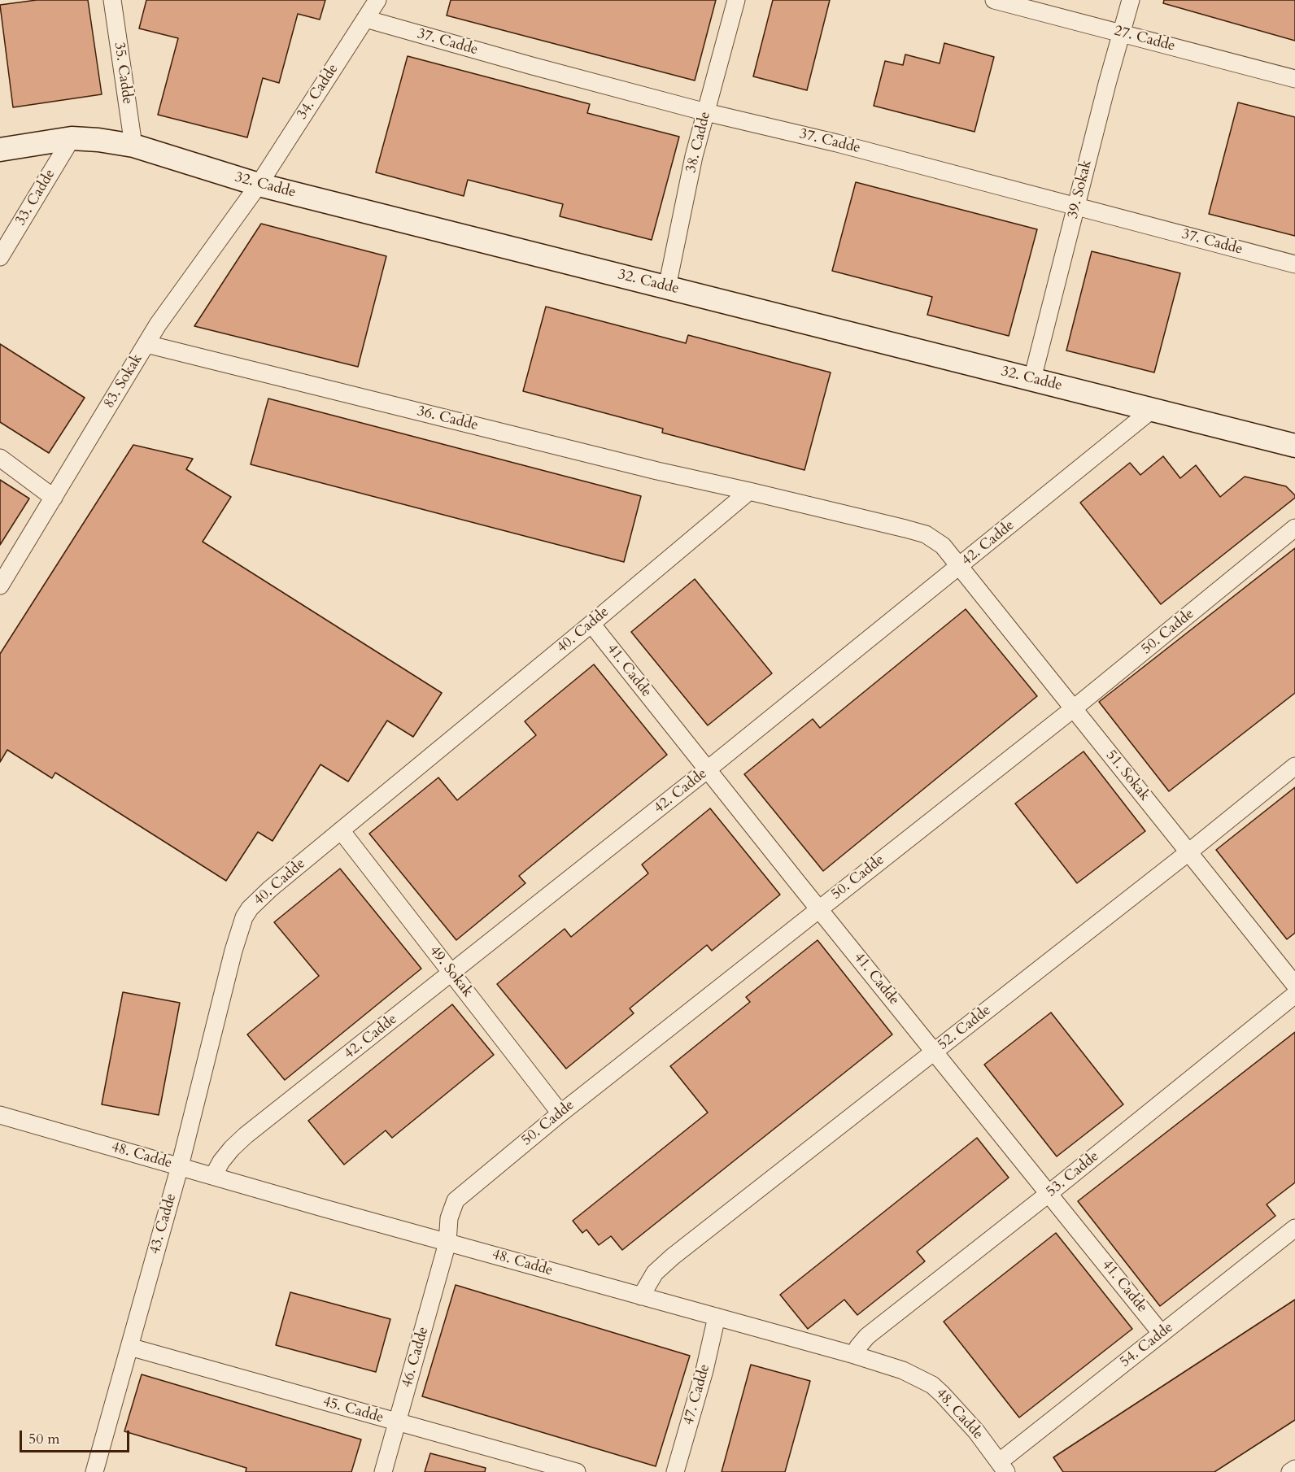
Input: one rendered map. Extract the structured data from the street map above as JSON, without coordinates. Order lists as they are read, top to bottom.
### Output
{
  "streets": {
    "street": [
      "27. Cadde",
      "37. Cadde",
      "35. Cadde",
      "34. Cadde",
      "38. Cadde",
      "32. Cadde",
      "39. Sokak",
      "33. Cadde",
      "83. Sokak",
      "36. Cadde",
      "42. Cadde",
      "40. Cadde",
      "50. Cadde",
      "41. Cadde",
      "51. Sokak",
      "49. Sokak",
      "52. Cadde",
      "48. Cadde",
      "53. Cadde",
      "43. Cadde",
      "54. Cadde",
      "46. Cadde",
      "47. Cadde",
      "45. Cadde"
    ]
  },
  "crossings": [
    ["27. Cadde", "39. Sokak"],
    ["37. Cadde", "34. Cadde"],
    ["37. Cadde", "38. Cadde"],
    ["37. Cadde", "39. Sokak"],
    ["35. Cadde", "32. Cadde"],
    ["34. Cadde", "32. Cadde"],
    ["34. Cadde", "83. Sokak"],
    ["38. Cadde", "32. Cadde"],
    ["32. Cadde", "39. Sokak"],
    ["32. Cadde", "33. Cadde"],
    ["32. Cadde", "83. Sokak"],
    ["32. Cadde", "42. Cadde"],
    ["83. Sokak", "36. Cadde"],
    ["36. Cadde", "40. Cadde"],
    ["42. Cadde", "41. Cadde"],
    ["42. Cadde", "51. Sokak"],
    ["42. Cadde", "49. Sokak"],
    ["42. Cadde", "48. Cadde"],
    ["40. Cadde", "41. Cadde"],
    ["40. Cadde", "49. Sokak"],
    ["40. Cadde", "43. Cadde"],
    ["50. Cadde", "41. Cadde"],
    ["50. Cadde", "51. Sokak"],
    ["50. Cadde", "49. Sokak"],
    ["50. Cadde", "48. Cadde"],
    ["50. Cadde", "46. Cadde"],
    ["41. Cadde", "52. Cadde"],
    ["41. Cadde", "53. Cadde"],
    ["41. Cadde", "54. Cadde"],
    ["51. Sokak", "52. Cadde"],
    ["52. Cadde", "48. Cadde"],
    ["48. Cadde", "53. Cadde"],
    ["48. Cadde", "43. Cadde"],
    ["48. Cadde", "54. Cadde"],
    ["48. Cadde", "46. Cadde"],
    ["48. Cadde", "47. Cadde"],
    ["43. Cadde", "45. Cadde"],
    ["46. Cadde", "45. Cadde"]
  ],
  "scale_bar": "50 m"
}
